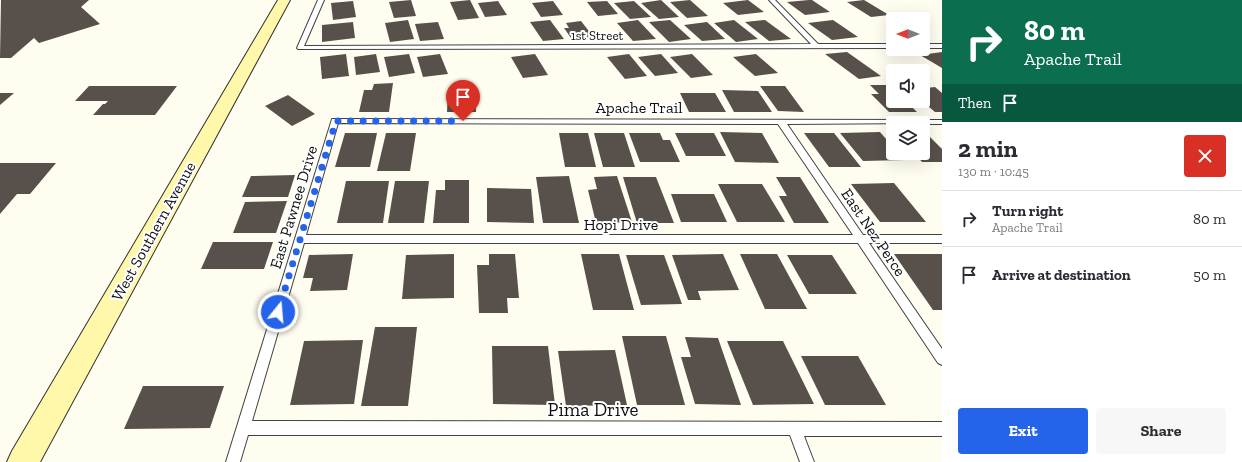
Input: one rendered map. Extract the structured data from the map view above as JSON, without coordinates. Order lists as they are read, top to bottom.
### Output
{
  "streets": {
    "main road": ["West Southern Avenue"],
    "lane": [
      "1st Street",
      "Apache Trail",
      "East Pawnee Drive",
      "Hopi Drive",
      "East Nez Perce",
      "Pima Drive"
    ]
  },
  "crossings": [
    ["Apache Trail", "East Pawnee Drive"],
    ["Apache Trail", "East Nez Perce"],
    ["East Pawnee Drive", "Hopi Drive"],
    ["East Pawnee Drive", "Pima Drive"],
    ["Hopi Drive", "East Nez Perce"]
  ],
  "north": "left",
  "page": {
    "turn": ["80 m", "Apache Trail"],
    "then": "Then",
    "heading": ["2 min", "130 m · 10:45"],
    "list": [
      {
        "name": "Turn right",
        "note": "Apache Trail",
        "value": "80 m"
      },
      {
        "name": "Arrive at destination",
        "value": "50 m"
      }
    ],
    "buttons": ["Exit", "Share"]
  }
}
